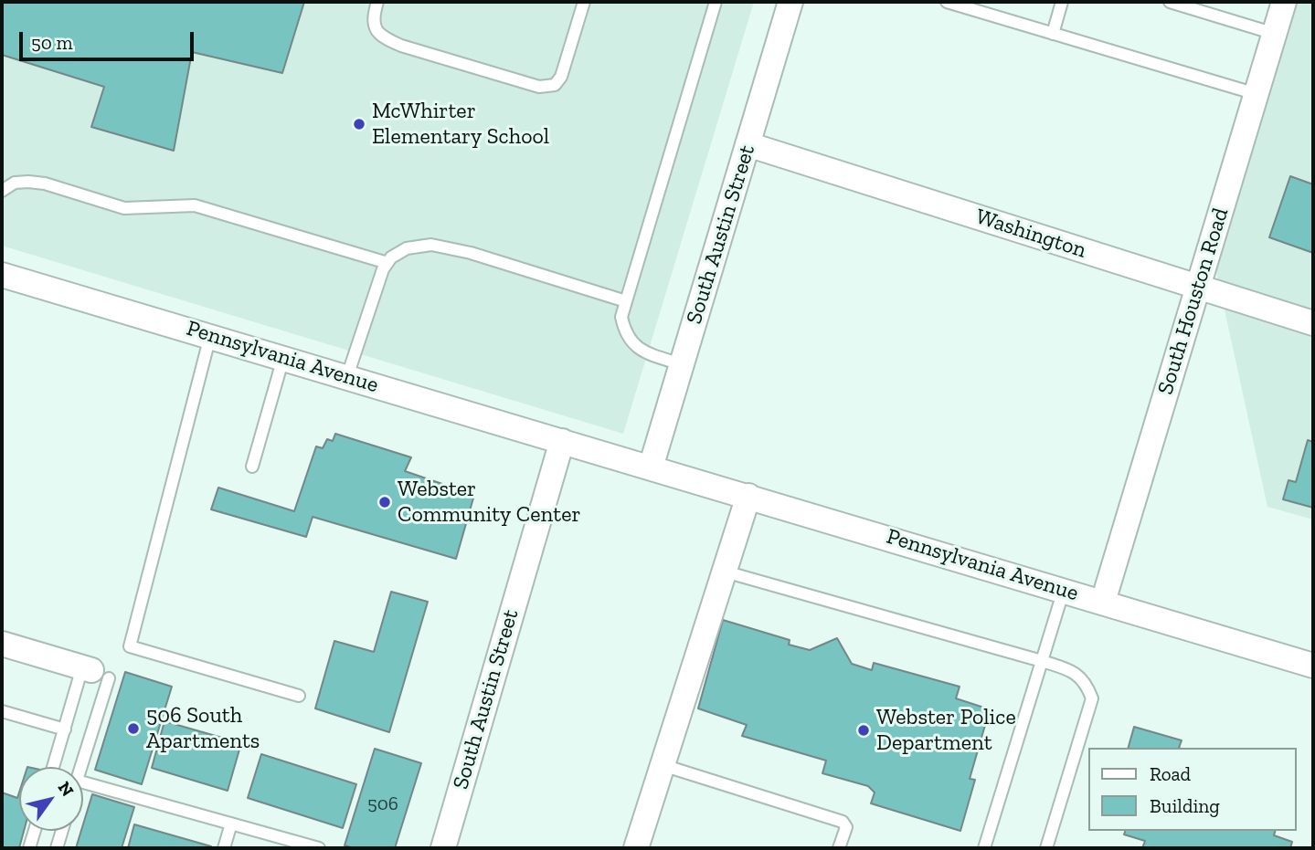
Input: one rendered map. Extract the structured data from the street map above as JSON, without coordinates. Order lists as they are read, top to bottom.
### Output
{
  "streets": {
    "street": [
      "Washington",
      "South Austin Street",
      "South Houston Road",
      "Pennsylvania Avenue"
    ]
  },
  "crossings": [
    ["Washington", "South Austin Street"],
    ["Washington", "South Houston Road"],
    ["South Austin Street", "Pennsylvania Avenue"],
    ["South Houston Road", "Pennsylvania Avenue"]
  ],
  "places": [
    "McWhirter Elementary School",
    "Webster Community Center",
    "506 South Apartments",
    "Webster Police Department"
  ],
  "house_numbers": ["506"],
  "legend": ["Road", "Building"],
  "scale_bar": "50 m",
  "north": "top right"
}
